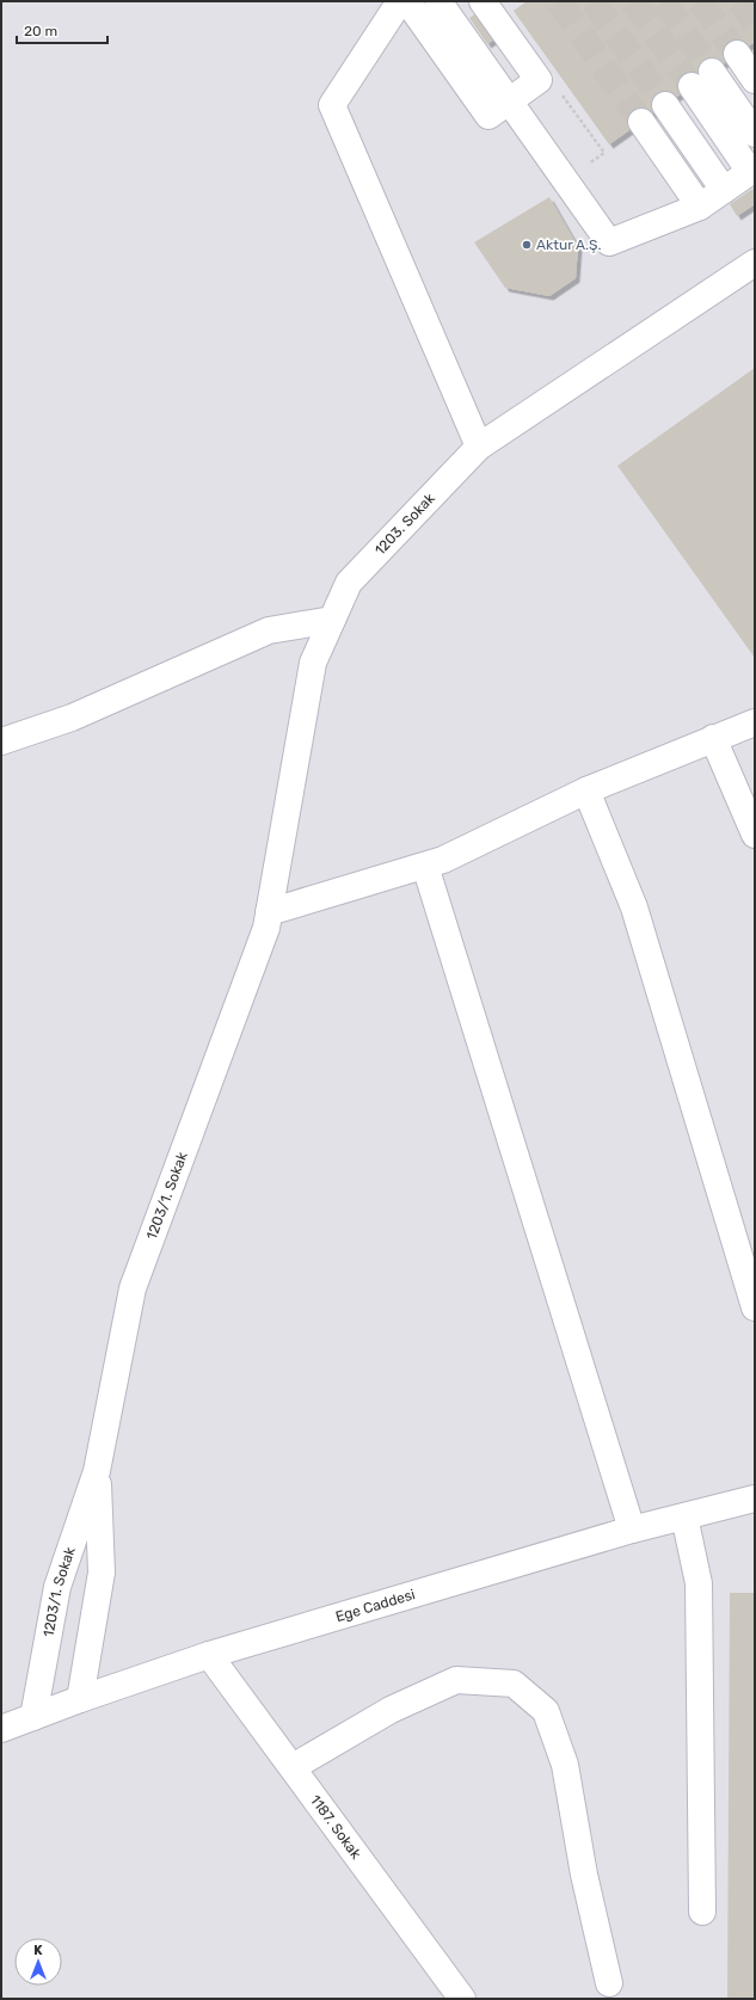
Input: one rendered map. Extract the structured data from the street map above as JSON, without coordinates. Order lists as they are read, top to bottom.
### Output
{
  "streets": {
    "street": [
      "1203. Sokak",
      "1203/1. Sokak",
      "Ege Caddesi",
      "1187. Sokak"
    ]
  },
  "crossings": [
    ["1203. Sokak", "1203/1. Sokak"],
    ["1203/1. Sokak", "Ege Caddesi"],
    ["Ege Caddesi", "1187. Sokak"]
  ],
  "places": ["Aktur A.Ş."],
  "scale_bar": "20 m",
  "north": "top"
}
